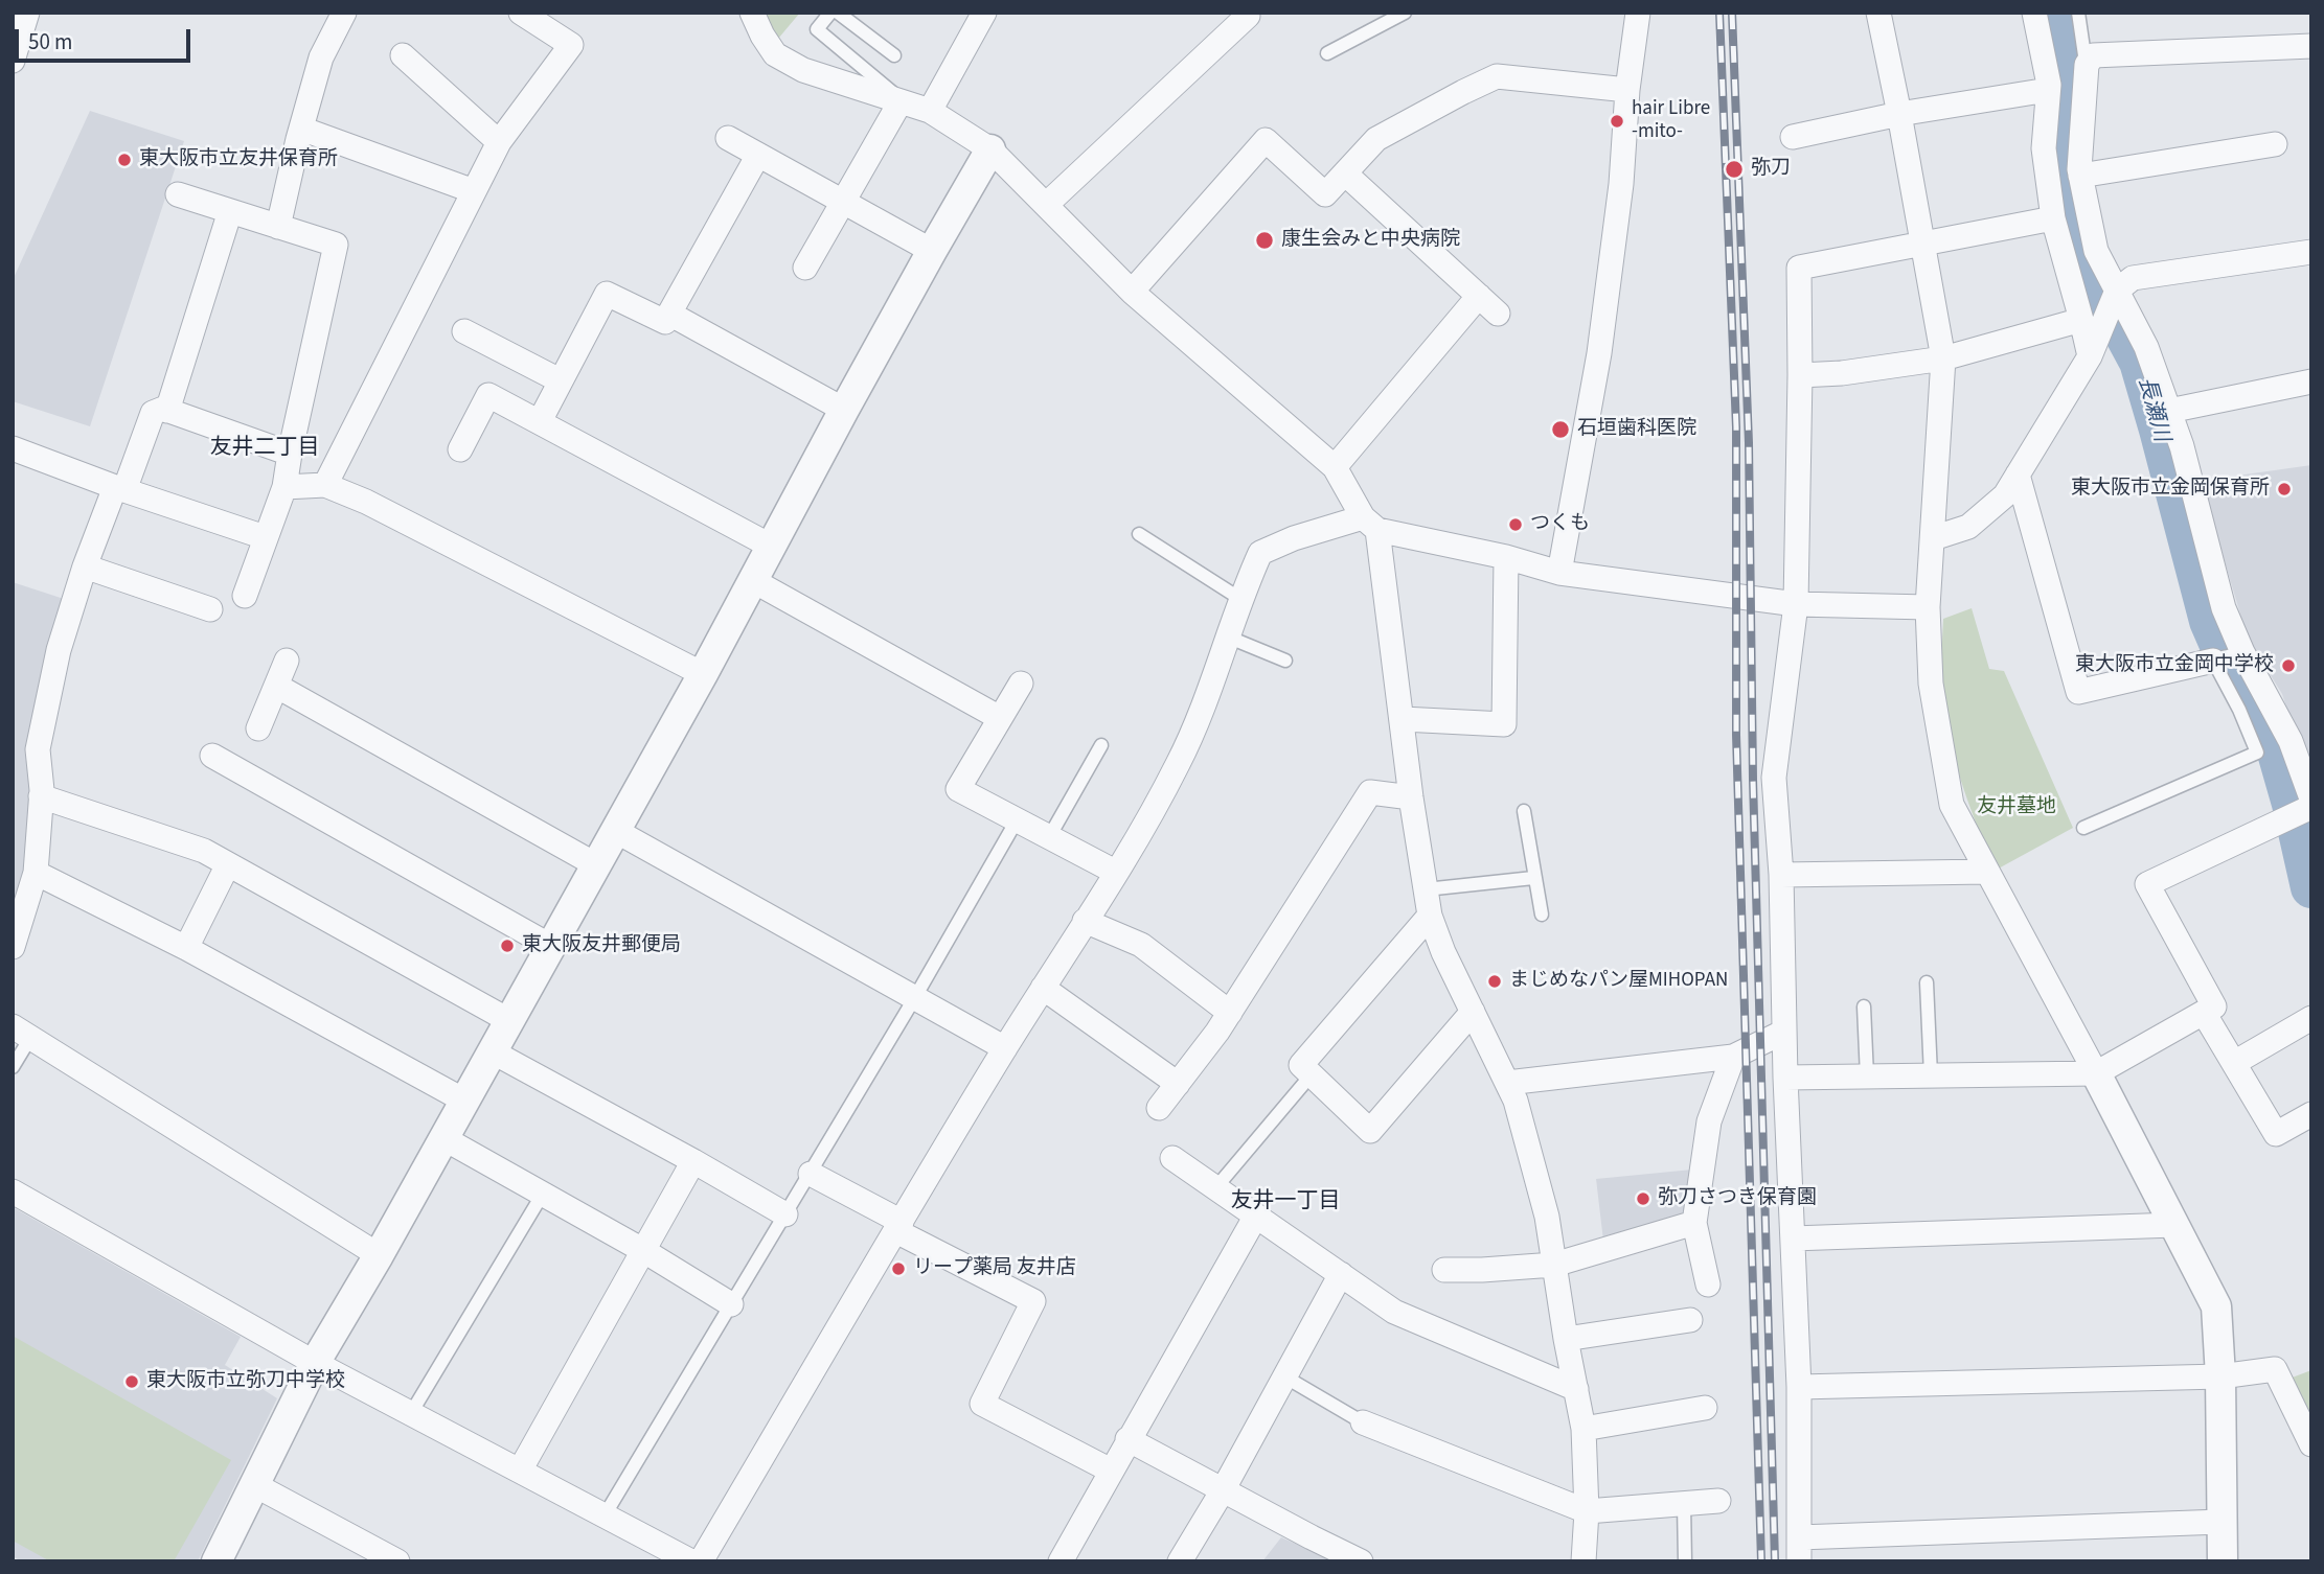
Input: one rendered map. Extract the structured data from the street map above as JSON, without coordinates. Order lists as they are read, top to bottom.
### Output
{
  "districts": ["友井二丁目", "友井一丁目"],
  "water": ["長瀬川"],
  "parks": ["友井墓地"],
  "places": [
    "hair Libre -mito-",
    "東大阪市立友井保育所",
    "弥刀",
    "康生会みと中央病院",
    "石垣歯科医院",
    "東大阪市立金岡保育所",
    "つくも",
    "東大阪市立金岡中学校",
    "東大阪友井郵便局",
    "まじめなパン屋MIHOPAN",
    "弥刀さつき保育園",
    "リープ薬局 友井店",
    "東大阪市立弥刀中学校"
  ],
  "scale_bar": "50 m"
}
